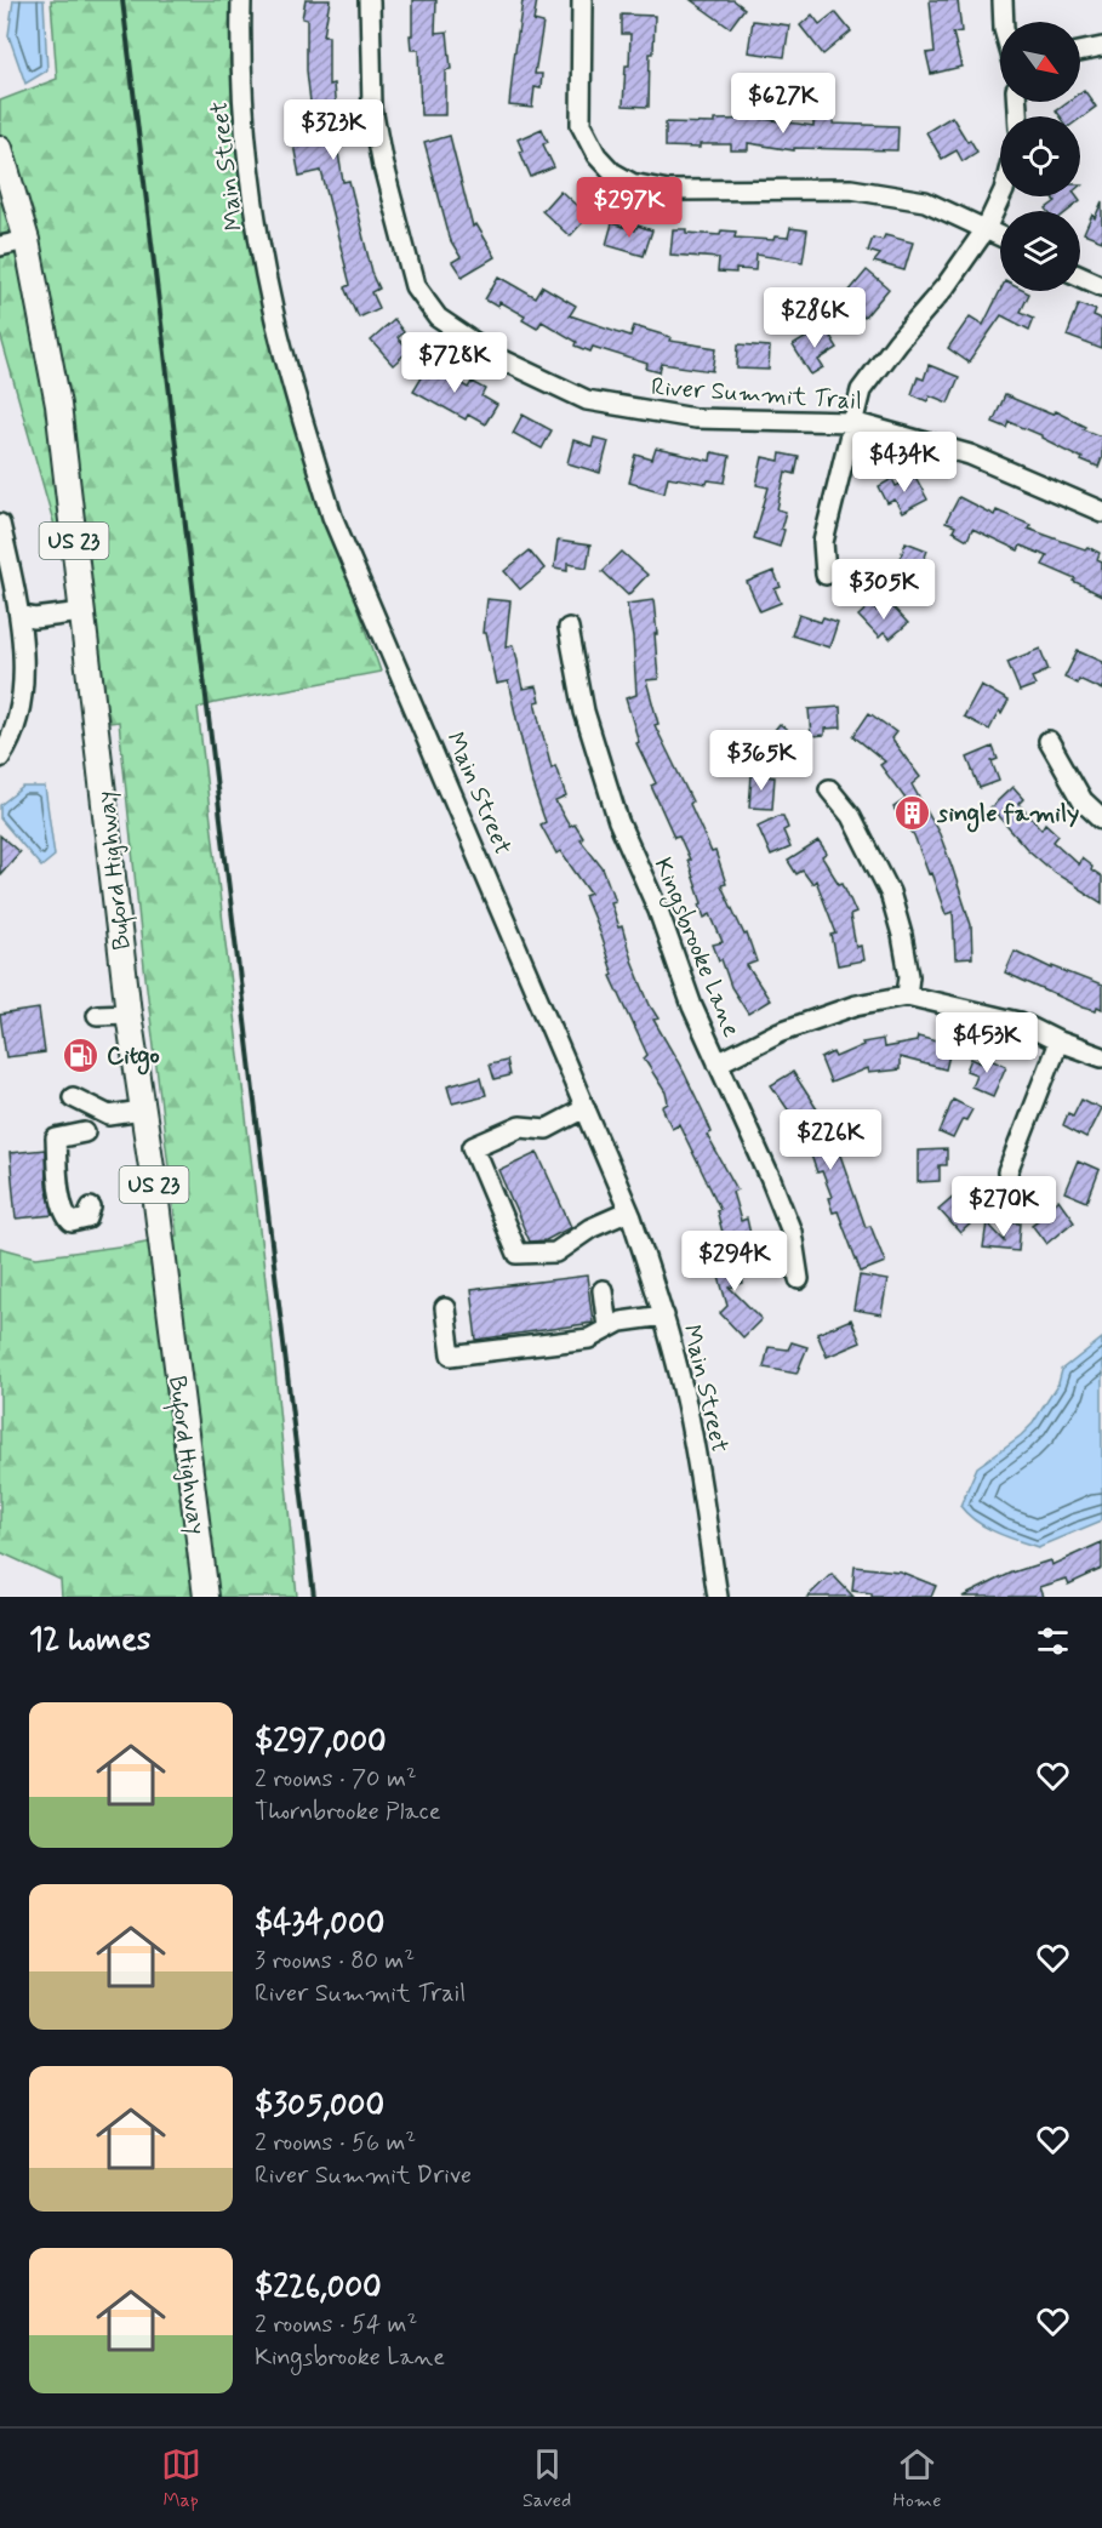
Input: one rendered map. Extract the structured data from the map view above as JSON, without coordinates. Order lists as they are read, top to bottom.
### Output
{
  "streets": {
    "main road": ["US 23", "Buford Highway"],
    "street": ["Main Street", "River Summit Trail", "Kingsbrooke Lane"]
  },
  "places": {
    "building": ["single family"],
    "fuel station": ["Citgo"]
  },
  "north": "bottom right",
  "page": {
    "price": [
      "$627K",
      "$323K",
      "$297K",
      "$286K",
      "$728K",
      "$434K",
      "$305K",
      "$365K",
      "$453K",
      "$226K",
      "$270K",
      "$294K"
    ],
    "heading": "12 homes",
    "list": [
      {
        "name": "$297,000",
        "note": "2 rooms · 70 m² · Thornbrooke Place"
      },
      {
        "name": "$434,000",
        "note": "3 rooms · 80 m² · River Summit Trail"
      },
      {
        "name": "$305,000",
        "note": "2 rooms · 56 m² · River Summit Drive"
      },
      {
        "name": "$226,000",
        "note": "2 rooms · 54 m² · Kingsbrooke Lane"
      }
    ],
    "tabs": ["Map", "Saved", "Home"]
  }
}
